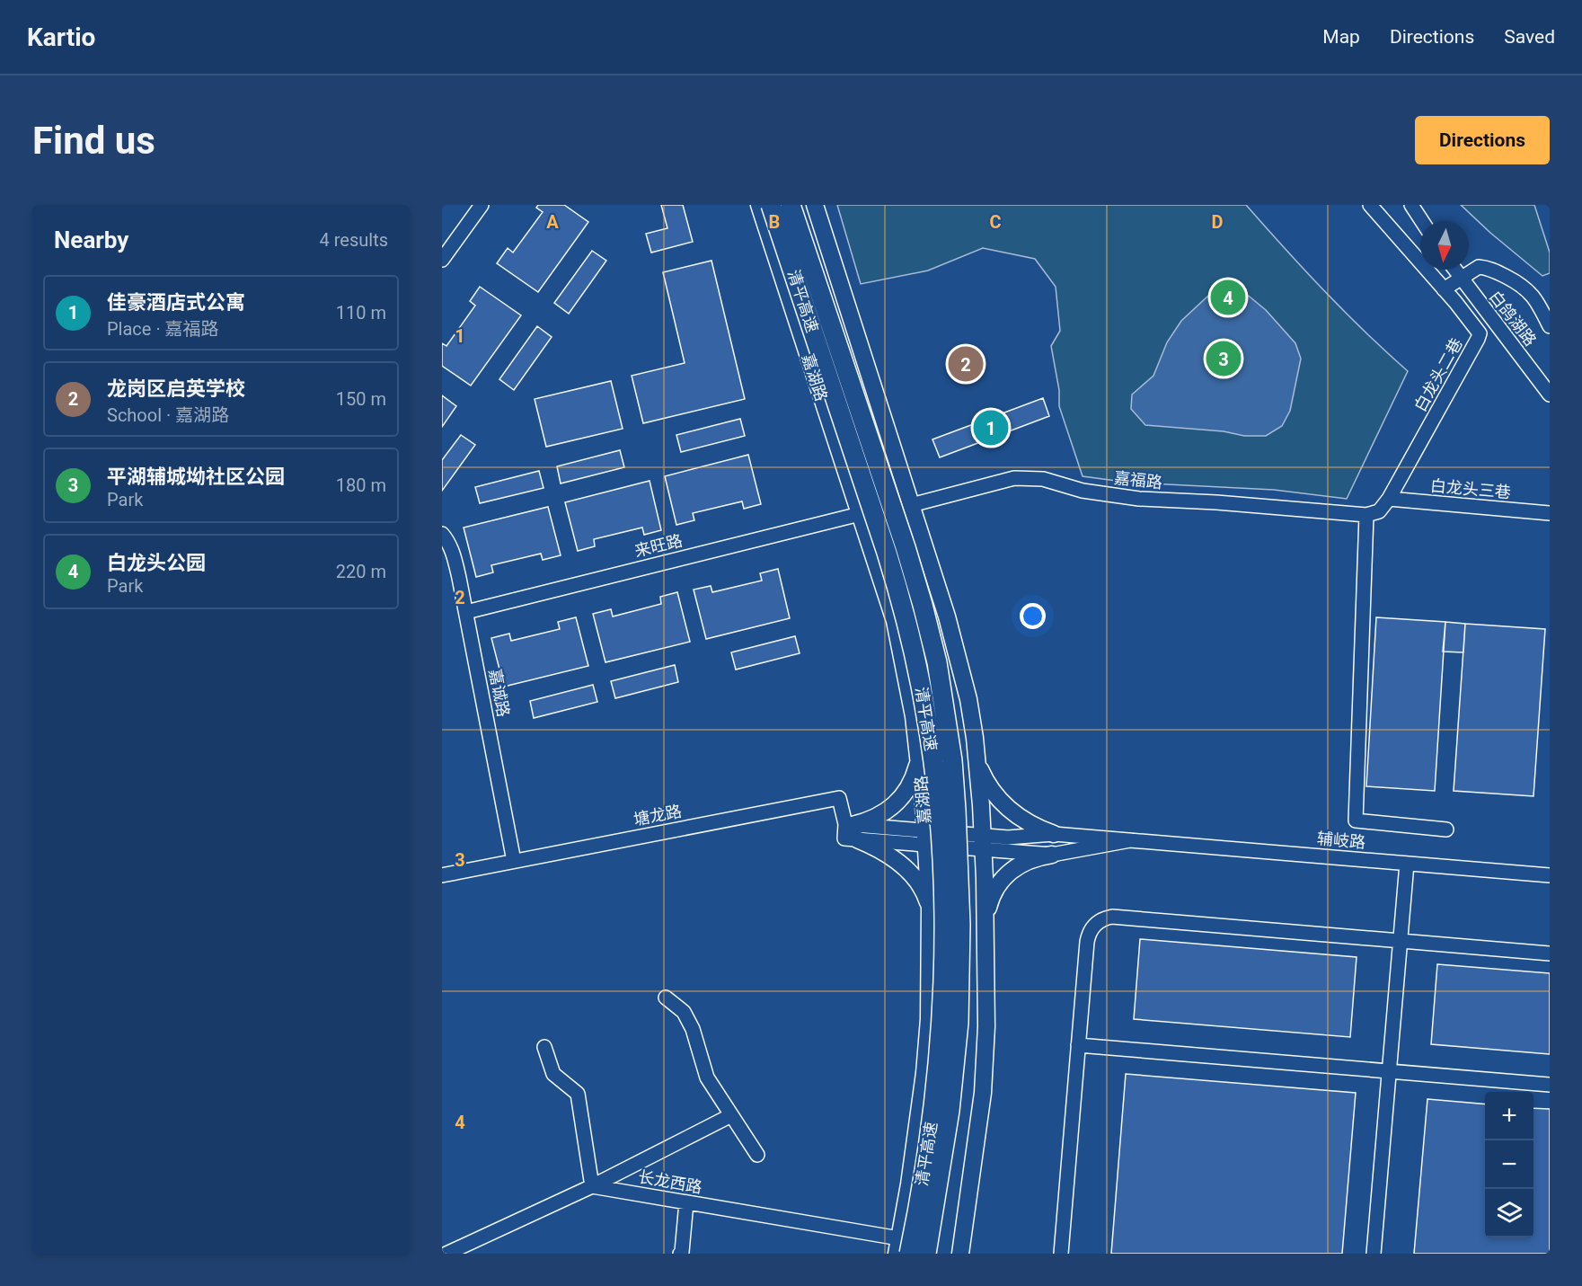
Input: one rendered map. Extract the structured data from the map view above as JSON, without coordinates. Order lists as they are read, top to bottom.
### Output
{
  "streets": {
    "highway": ["清平高速"],
    "main road": ["嘉湖路"],
    "street": [
      "白鸽湖路",
      "白龙头二巷",
      "嘉福路",
      "白龙头三巷",
      "来旺路",
      "嘉诚路",
      "塘龙路",
      "辅岐路",
      "长龙西路"
    ]
  },
  "crossings": [
    ["清平高速", "嘉湖路"],
    ["清平高速", "长龙西路"],
    ["白龙头二巷", "嘉福路"],
    ["白龙头二巷", "白龙头三巷"],
    ["嘉湖路", "来旺路"],
    ["嘉湖路", "长龙西路"],
    ["来旺路", "嘉诚路"],
    ["嘉诚路", "塘龙路"]
  ],
  "north": "bottom",
  "page": {
    "header": "Kartio",
    "nav": ["Map", "Directions", "Saved"],
    "buttons": "Directions",
    "title": "Find us",
    "heading": ["Nearby", "4 results"],
    "list": [
      {
        "mark": "1",
        "name": "佳豪酒店式公寓",
        "note": "Place · 嘉福路",
        "value": "110 m"
      },
      {
        "mark": "2",
        "name": "龙岗区启英学校",
        "note": "School · 嘉湖路",
        "value": "150 m"
      },
      {
        "mark": "3",
        "name": "平湖辅城坳社区公园",
        "note": "Park",
        "value": "180 m"
      },
      {
        "mark": "4",
        "name": "白龙头公园",
        "note": "Park",
        "value": "220 m"
      }
    ],
    "pins": [
      "4",
      "3",
      "2",
      "1"
    ],
    "map_buttons": ["+", "−"]
  },
  "grid": {
    "columns": [
      "A",
      "B",
      "C",
      "D"
    ],
    "rows": [
      "1",
      "2",
      "3",
      "4"
    ]
  }
}
